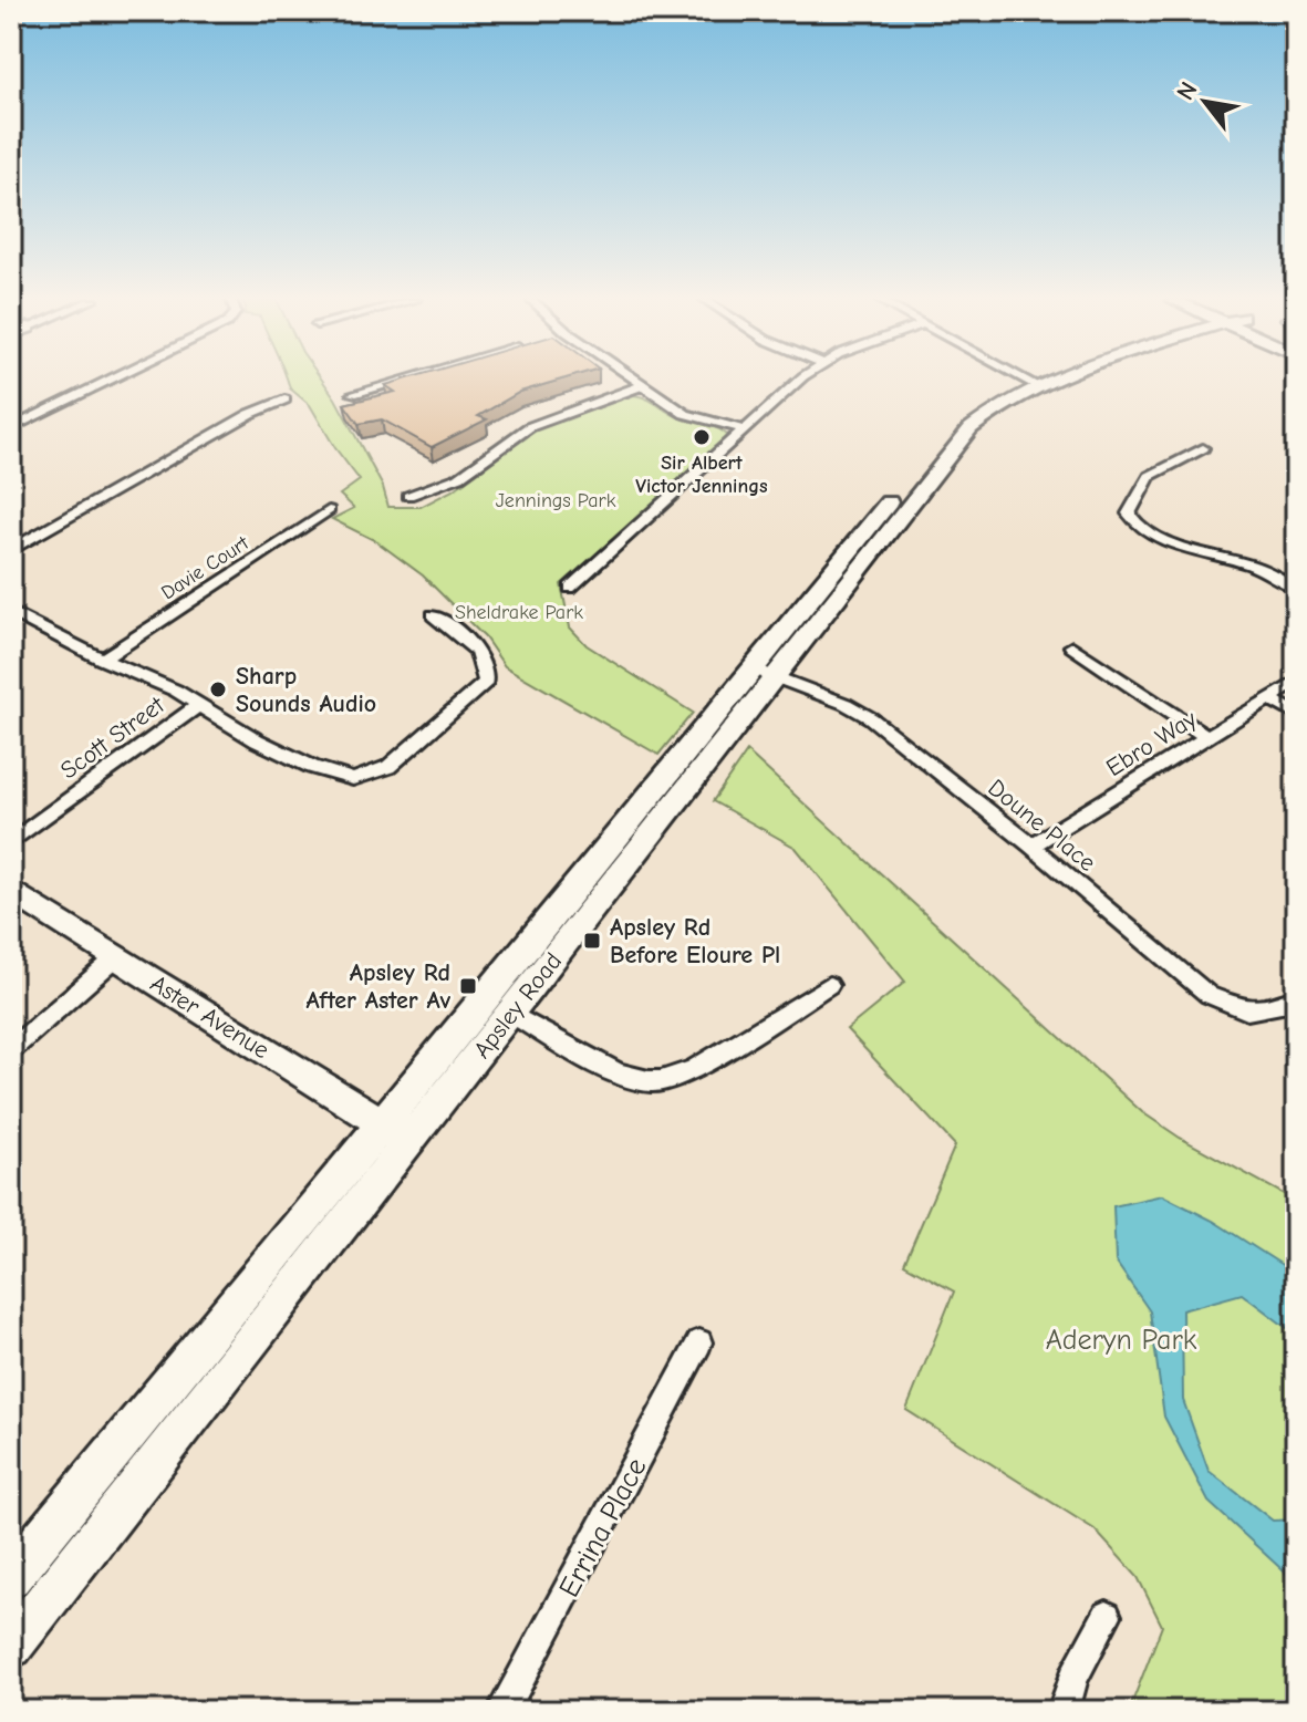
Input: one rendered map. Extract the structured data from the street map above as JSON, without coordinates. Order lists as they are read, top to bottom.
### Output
{
  "streets": {
    "main road": ["Apsley Road", "Aster Avenue"],
    "street": [
      "Davie Court",
      "Scott Street",
      "Ebro Way",
      "Doune Place",
      "Errina Place"
    ]
  },
  "crossings": [
    ["Ebro Way", "Doune Place"],
    ["Doune Place", "Apsley Road"],
    ["Apsley Road", "Aster Avenue"]
  ],
  "parks": ["Jennings Park", "Sheldrake Park", "Aderyn Park"],
  "places": {
    "other": ["Sir Albert Victor Jennings", "Sharp Sounds Audio"],
    "transit": ["Apsley Rd Before Eloure Pl", "Apsley Rd After Aster Av"]
  },
  "north": "top left"
}
